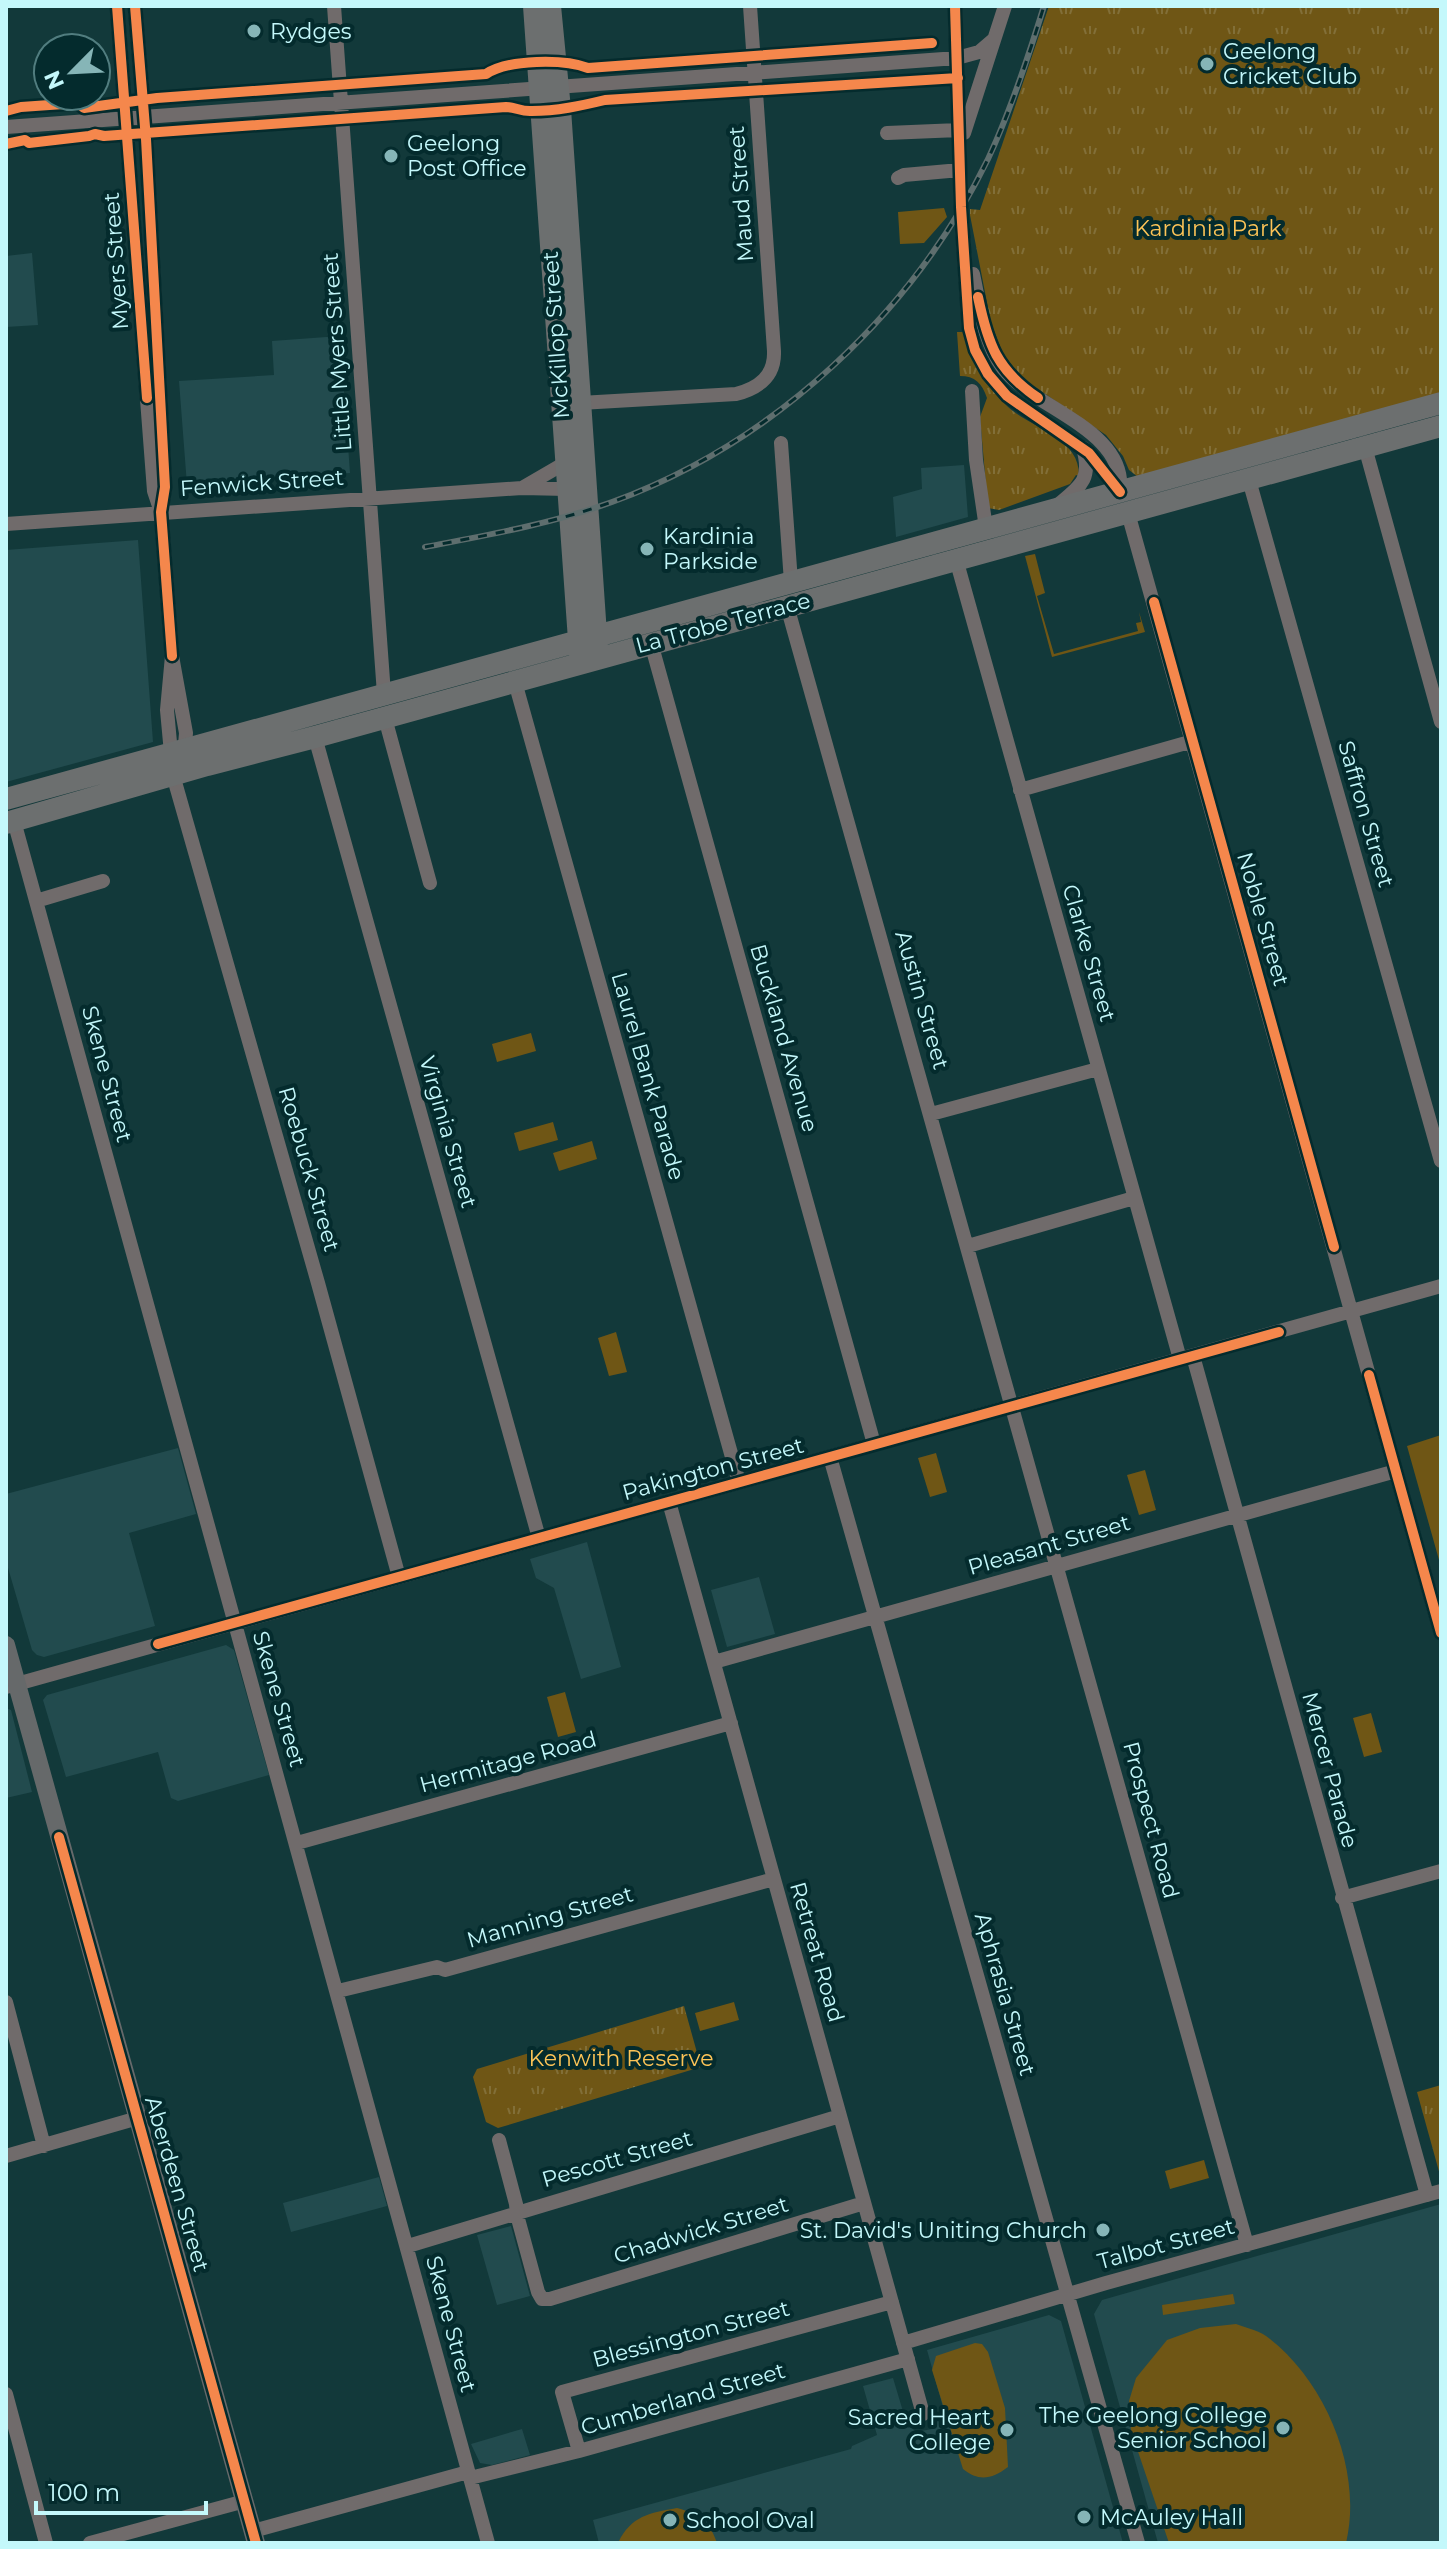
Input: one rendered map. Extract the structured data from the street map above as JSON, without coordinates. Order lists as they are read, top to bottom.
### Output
{
  "streets": {
    "highway": ["McKillop Street", "La Trobe Terrace"],
    "main road": ["Aberdeen Street"],
    "street": [
      "Maud Street",
      "Myers Street",
      "Little Myers Street",
      "Fenwick Street",
      "Saffron Street",
      "Noble Street",
      "Clarke Street",
      "Austin Street",
      "Buckland Avenue",
      "Skene Street",
      "Laurel Bank Parade",
      "Virginia Street",
      "Roebuck Street",
      "Pakington Street",
      "Pleasant Street",
      "Hermitage Road",
      "Mercer Parade",
      "Prospect Road",
      "Manning Street",
      "Retreat Road",
      "Aphrasia Street",
      "Pescott Street",
      "Chadwick Street",
      "Talbot Street",
      "Blessington Street",
      "Cumberland Street"
    ]
  },
  "crossings": [
    ["Maud Street", "McKillop Street"],
    ["Myers Street", "Fenwick Street"],
    ["Myers Street", "La Trobe Terrace"],
    ["Myers Street", "Roebuck Street"],
    ["McKillop Street", "Fenwick Street"],
    ["McKillop Street", "La Trobe Terrace"],
    ["Little Myers Street", "Fenwick Street"],
    ["Little Myers Street", "La Trobe Terrace"],
    ["La Trobe Terrace", "Saffron Street"],
    ["La Trobe Terrace", "Noble Street"],
    ["La Trobe Terrace", "Clarke Street"],
    ["La Trobe Terrace", "Austin Street"],
    ["La Trobe Terrace", "Buckland Avenue"],
    ["La Trobe Terrace", "Skene Street"],
    ["La Trobe Terrace", "Laurel Bank Parade"],
    ["La Trobe Terrace", "Virginia Street"],
    ["La Trobe Terrace", "Roebuck Street"],
    ["Noble Street", "Pakington Street"],
    ["Noble Street", "Pleasant Street"],
    ["Clarke Street", "Pakington Street"],
    ["Clarke Street", "Mercer Parade"],
    ["Austin Street", "Pakington Street"],
    ["Austin Street", "Prospect Road"],
    ["Buckland Avenue", "Pakington Street"],
    ["Skene Street", "Pakington Street"],
    ["Skene Street", "Hermitage Road"],
    ["Skene Street", "Manning Street"],
    ["Skene Street", "Pescott Street"],
    ["Skene Street", "Cumberland Street"],
    ["Laurel Bank Parade", "Pakington Street"],
    ["Virginia Street", "Pakington Street"],
    ["Roebuck Street", "Pakington Street"],
    ["Pakington Street", "Mercer Parade"],
    ["Pakington Street", "Prospect Road"],
    ["Pakington Street", "Retreat Road"],
    ["Pakington Street", "Aphrasia Street"],
    ["Pakington Street", "Aberdeen Street"],
    ["Pleasant Street", "Mercer Parade"],
    ["Pleasant Street", "Prospect Road"],
    ["Pleasant Street", "Retreat Road"],
    ["Pleasant Street", "Aphrasia Street"],
    ["Hermitage Road", "Retreat Road"],
    ["Mercer Parade", "Talbot Street"],
    ["Prospect Road", "Talbot Street"],
    ["Manning Street", "Retreat Road"],
    ["Retreat Road", "Pescott Street"],
    ["Retreat Road", "Chadwick Street"],
    ["Retreat Road", "Talbot Street"],
    ["Retreat Road", "Blessington Street"],
    ["Retreat Road", "Cumberland Street"],
    ["Aphrasia Street", "Talbot Street"],
    ["Pescott Street", "Chadwick Street"],
    ["Aberdeen Street", "Cumberland Street"],
    ["Blessington Street", "Cumberland Street"]
  ],
  "parks": ["Kardinia Park", "Kenwith Reserve"],
  "places": [
    "Rydges",
    "Geelong Cricket Club",
    "Geelong Post Office",
    "Kardinia Parkside",
    "St. David's Uniting Church",
    "The Geelong College Senior School",
    "Sacred Heart College",
    "McAuley Hall",
    "School Oval"
  ],
  "scale_bar": "100 m",
  "north": "bottom left"
}
